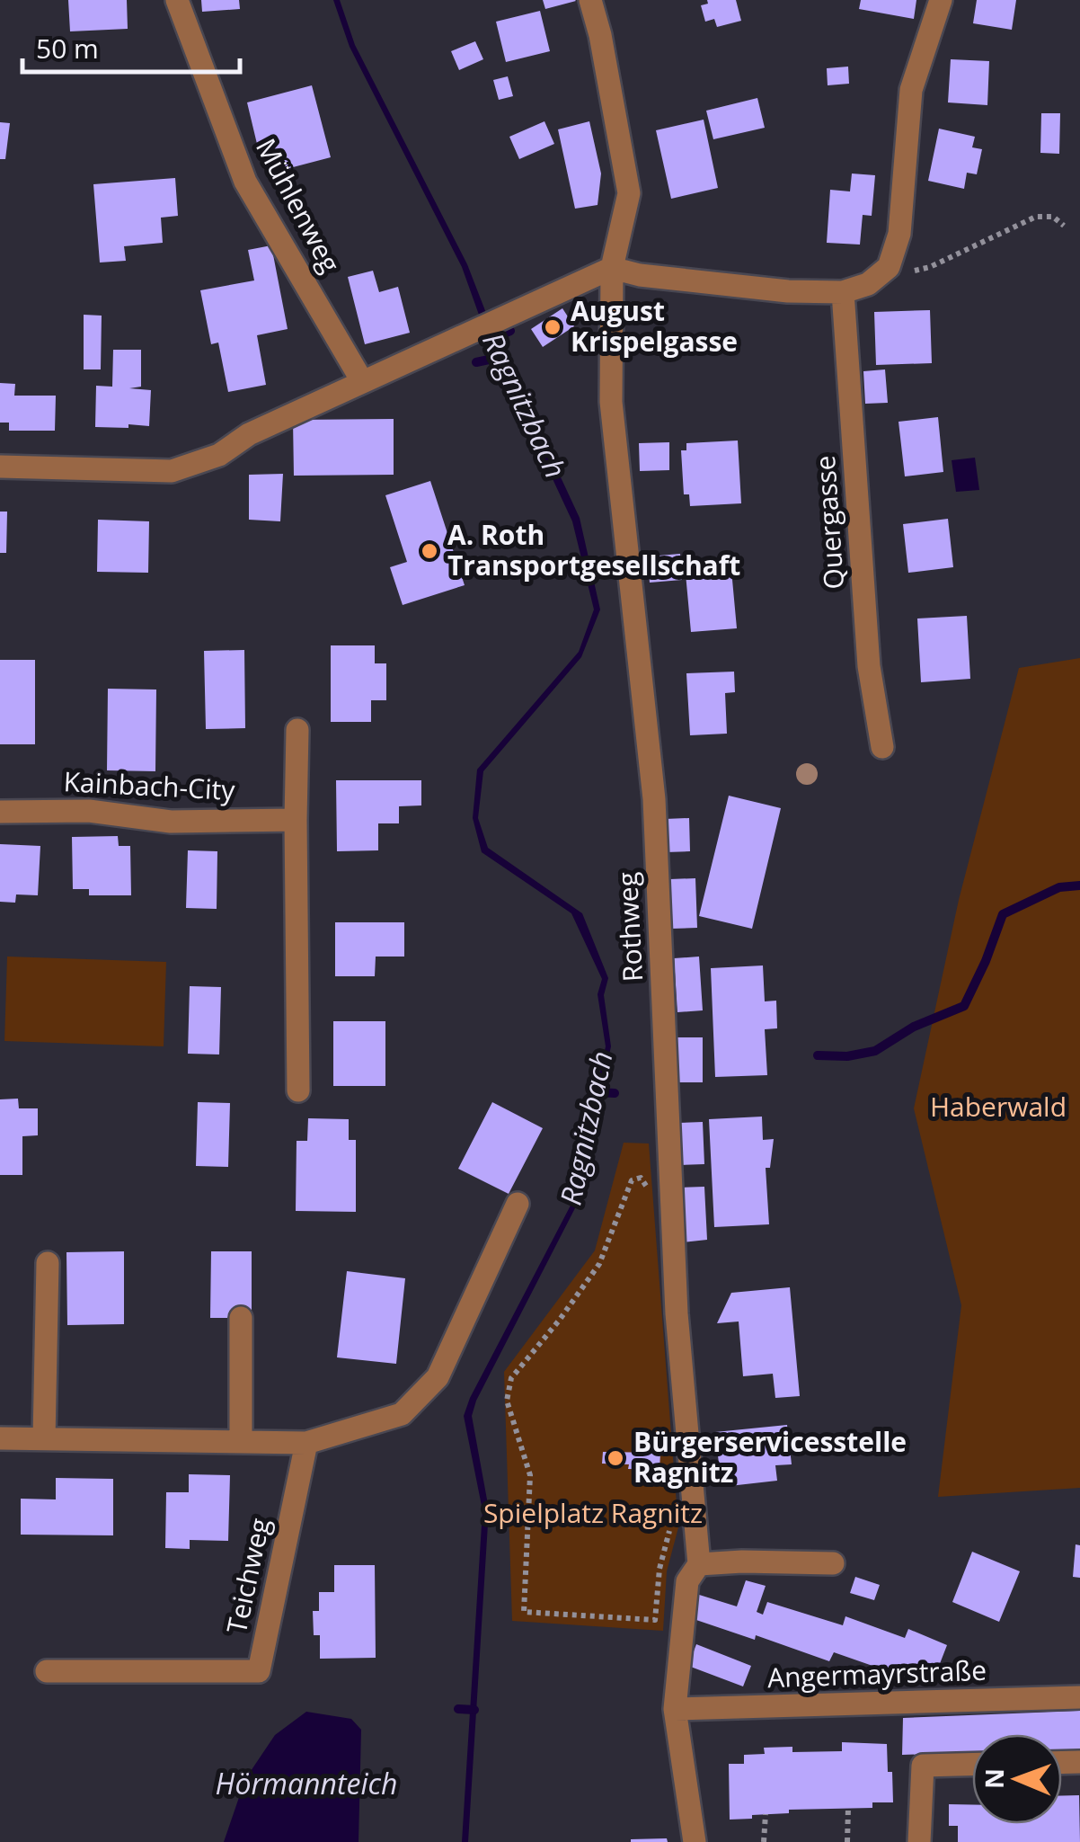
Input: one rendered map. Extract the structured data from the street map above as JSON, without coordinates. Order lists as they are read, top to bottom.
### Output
{
  "streets": {
    "street": [
      "Mühlenweg",
      "Quergasse",
      "Kainbach-City",
      "Rothweg",
      "Teichweg",
      "Angermayrstraße"
    ]
  },
  "water": ["Ragnitzbach", "Hörmannteich"],
  "parks": ["Haberwald", "Spielplatz Ragnitz"],
  "places": ["August Krispelgasse", "A. Roth Transportgesellschaft", "Bürgerservicesstelle Ragnitz"],
  "scale_bar": "50 m",
  "north": "left"
}
